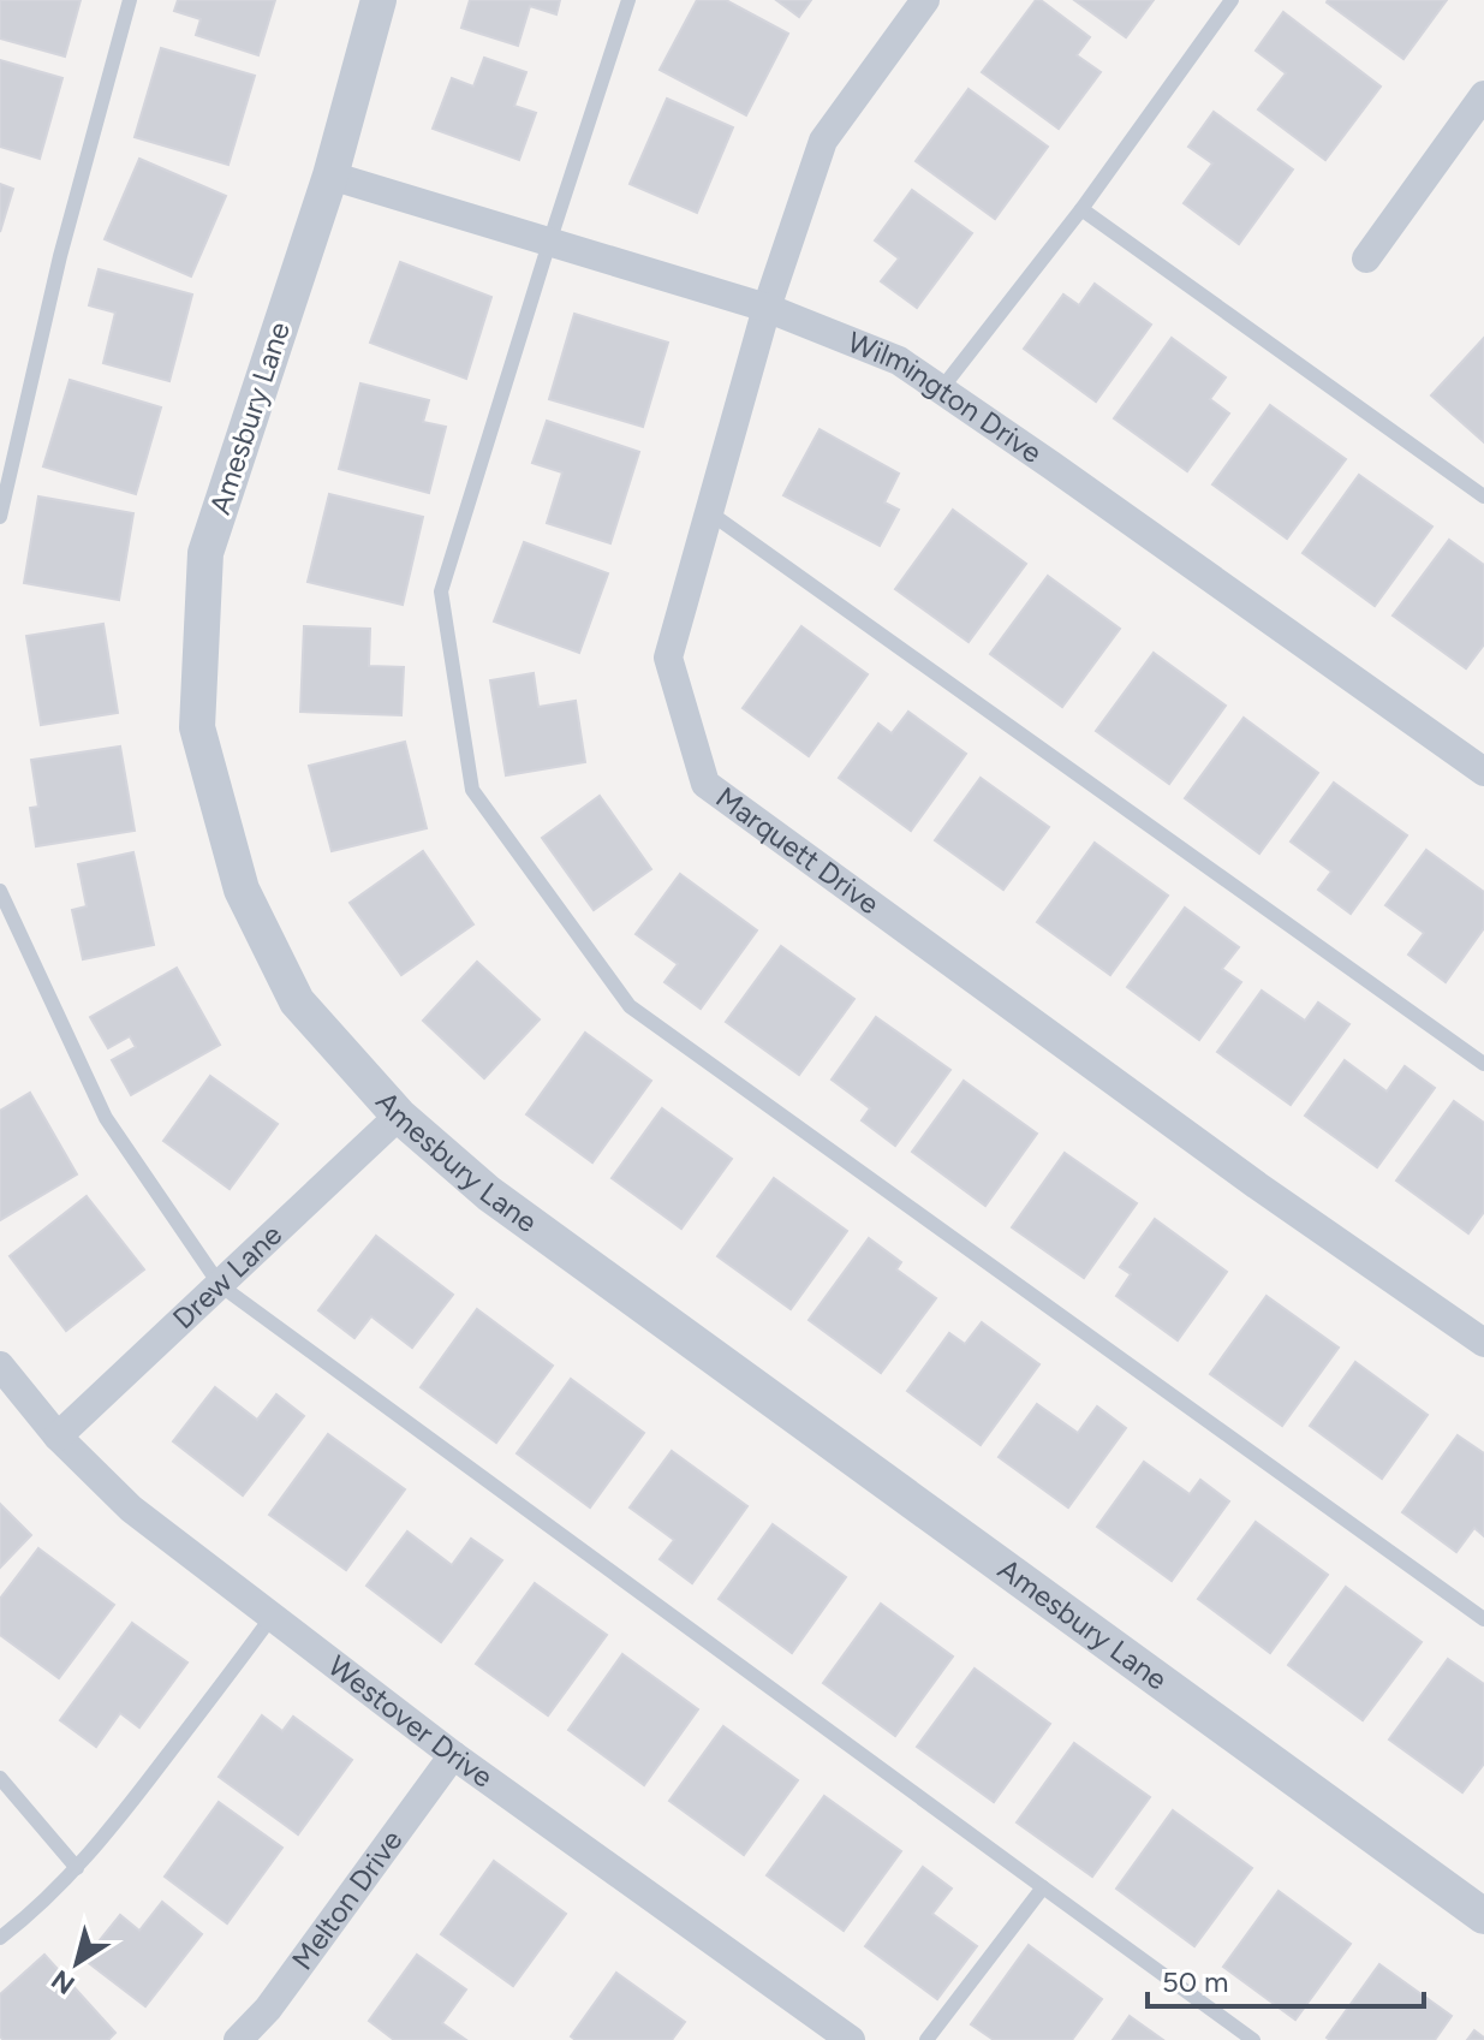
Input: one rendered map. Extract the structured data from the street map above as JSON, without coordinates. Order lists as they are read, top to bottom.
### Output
{
  "streets": {
    "street": [
      "Wilmington Drive",
      "Amesbury Lane",
      "Marquett Drive",
      "Drew Lane",
      "Westover Drive",
      "Melton Drive"
    ]
  },
  "crossings": [
    ["Wilmington Drive", "Amesbury Lane"],
    ["Wilmington Drive", "Marquett Drive"],
    ["Amesbury Lane", "Drew Lane"],
    ["Drew Lane", "Westover Drive"],
    ["Westover Drive", "Melton Drive"]
  ],
  "scale_bar": "50 m",
  "north": "bottom left"
}
